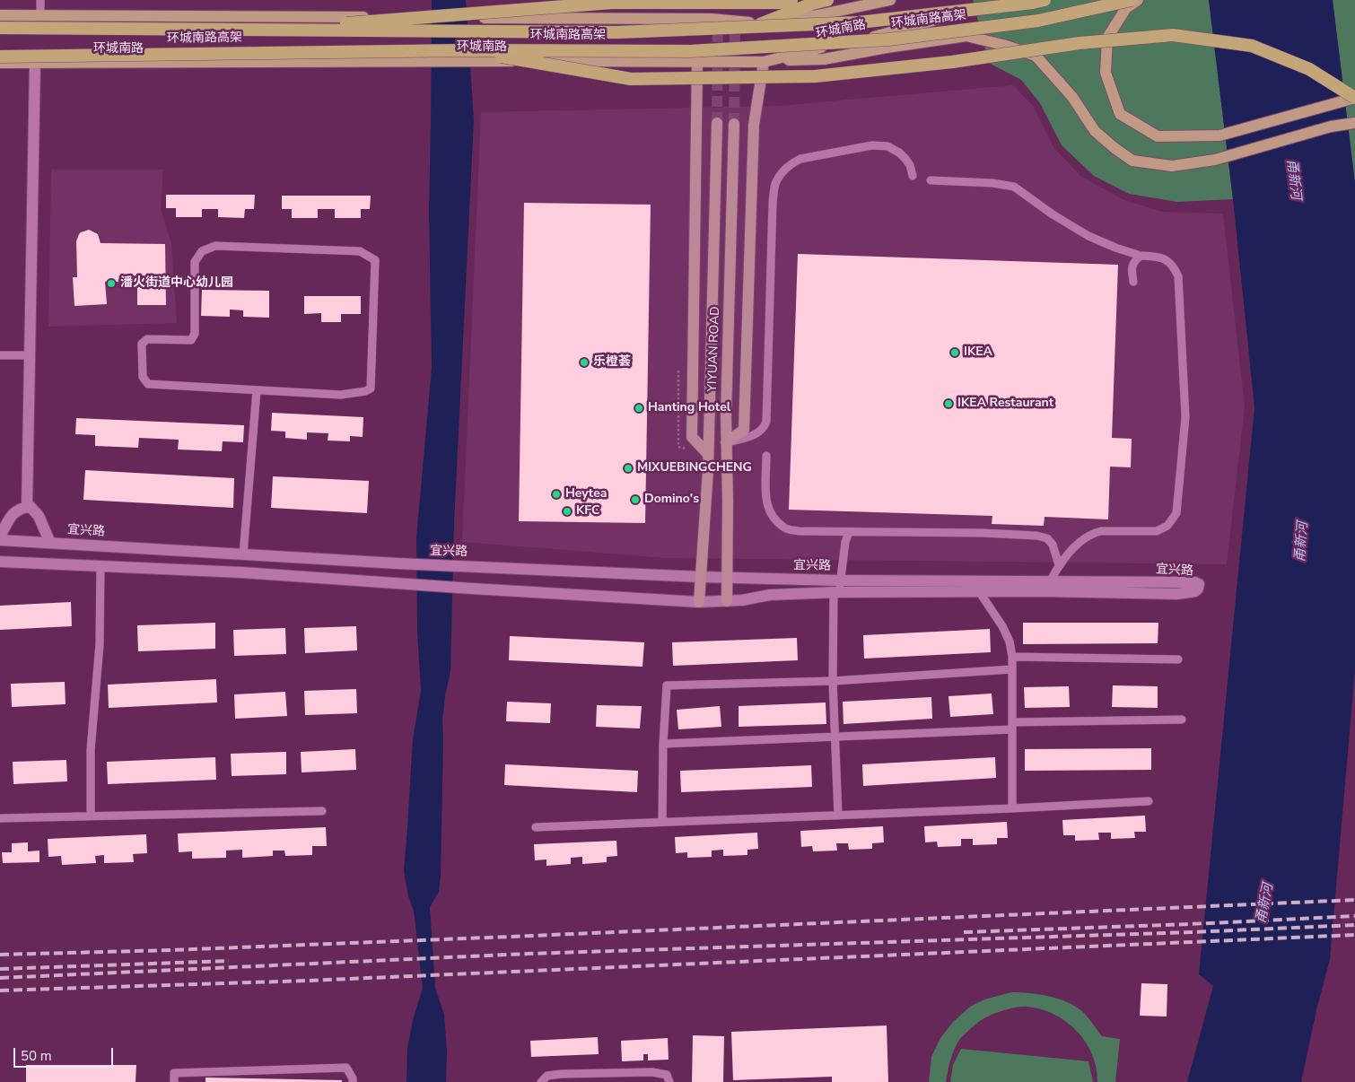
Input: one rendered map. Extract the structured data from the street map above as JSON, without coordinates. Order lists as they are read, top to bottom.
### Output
{
  "streets": {
    "highway": ["环城南路高架"],
    "main road": ["环城南路", "YIYUAN ROAD"],
    "street": ["宜兴路"]
  },
  "crossings": [
    ["环城南路", "YIYUAN ROAD"],
    ["YIYUAN ROAD", "宜兴路"]
  ],
  "water": ["甬新河"],
  "places": [
    "潘火街道中心幼儿园",
    "IKEA",
    "乐橙荟",
    "IKEA Restaurant",
    "Hanting Hotel",
    "MIXUEBINGCHENG",
    "Heytea",
    "Domino's",
    "KFC"
  ],
  "scale_bar": "50 m"
}
